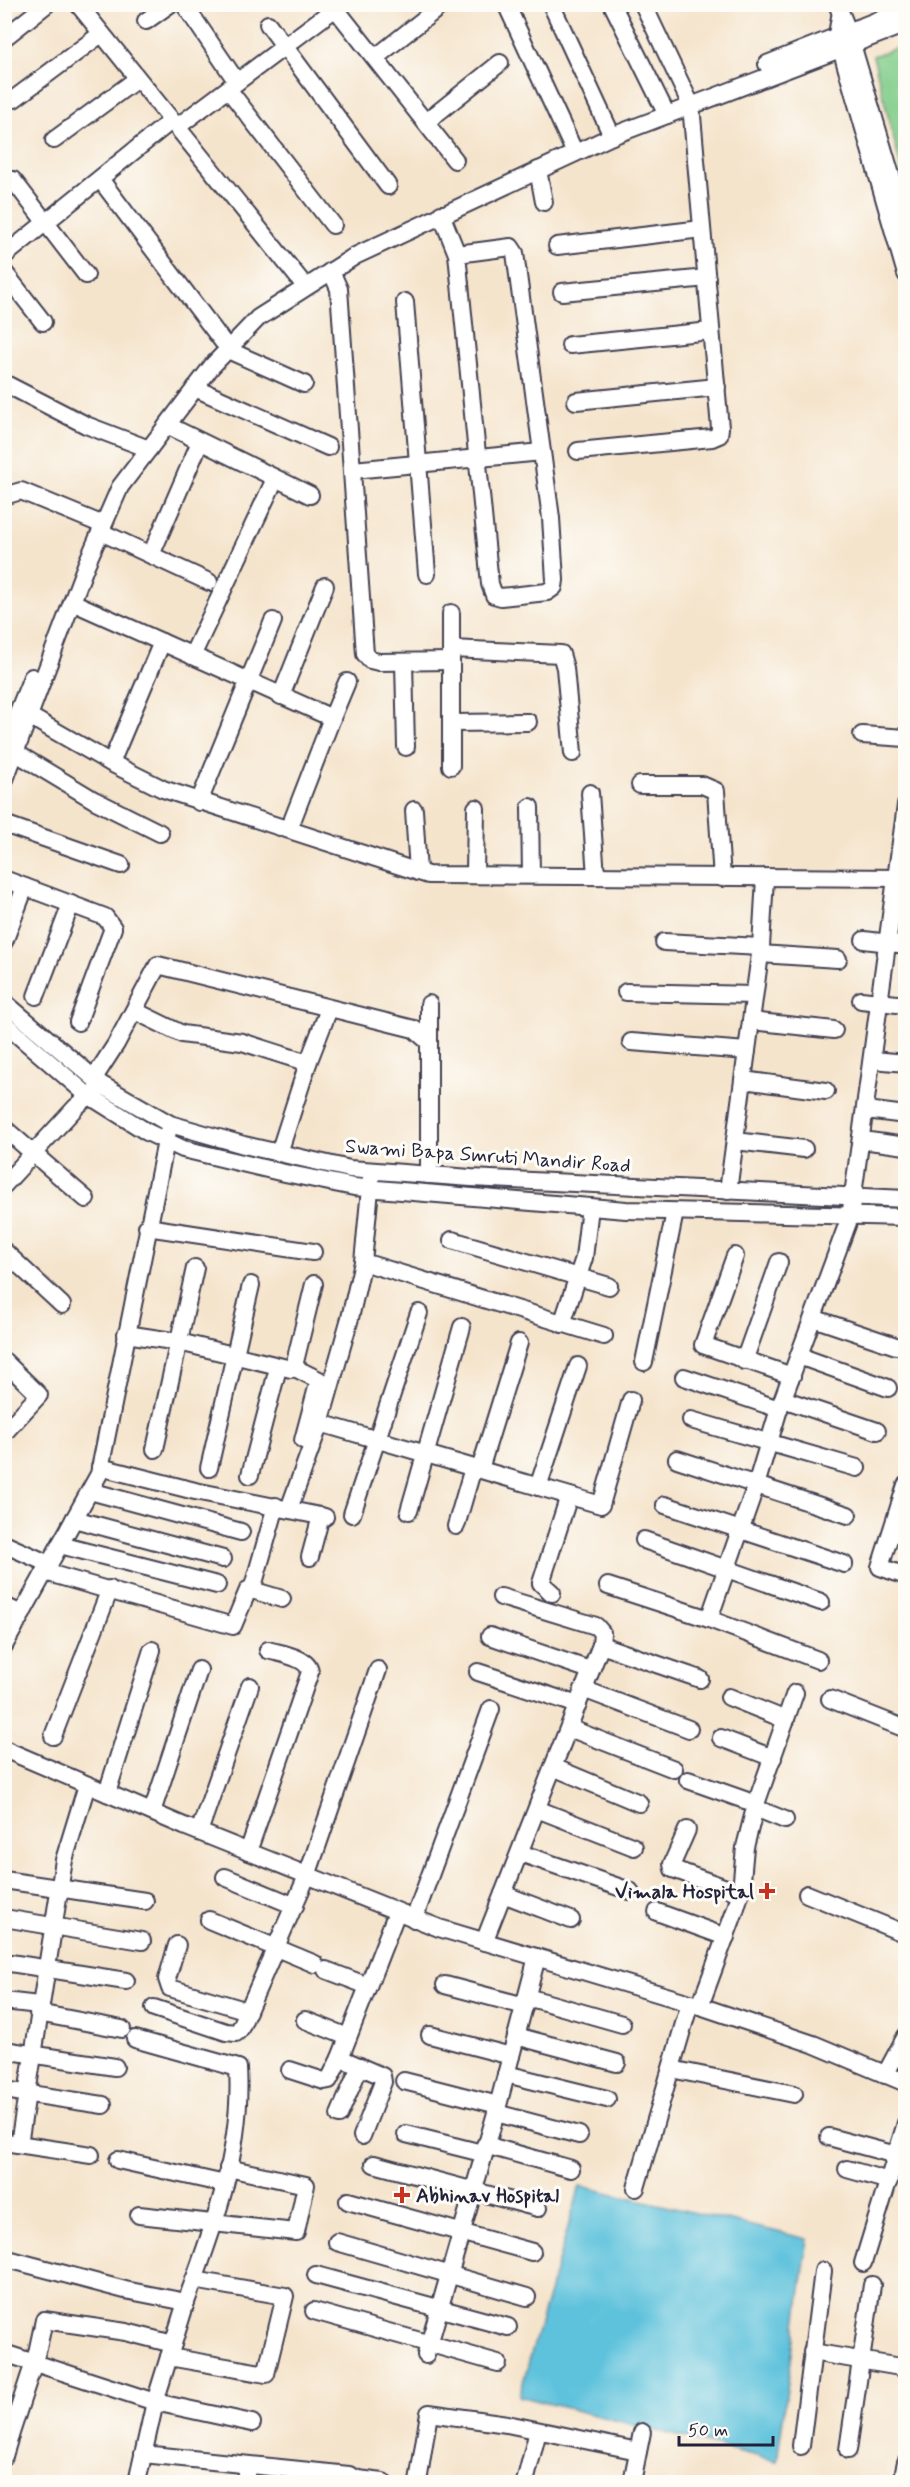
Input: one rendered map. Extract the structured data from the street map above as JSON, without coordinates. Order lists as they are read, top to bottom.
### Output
{
  "streets": {
    "street": ["Swami Bapa Smruti Mandir Road"]
  },
  "places": {
    "health": ["Vimala Hospital", "Abhinav Hospital"]
  },
  "scale_bar": "50 m"
}
